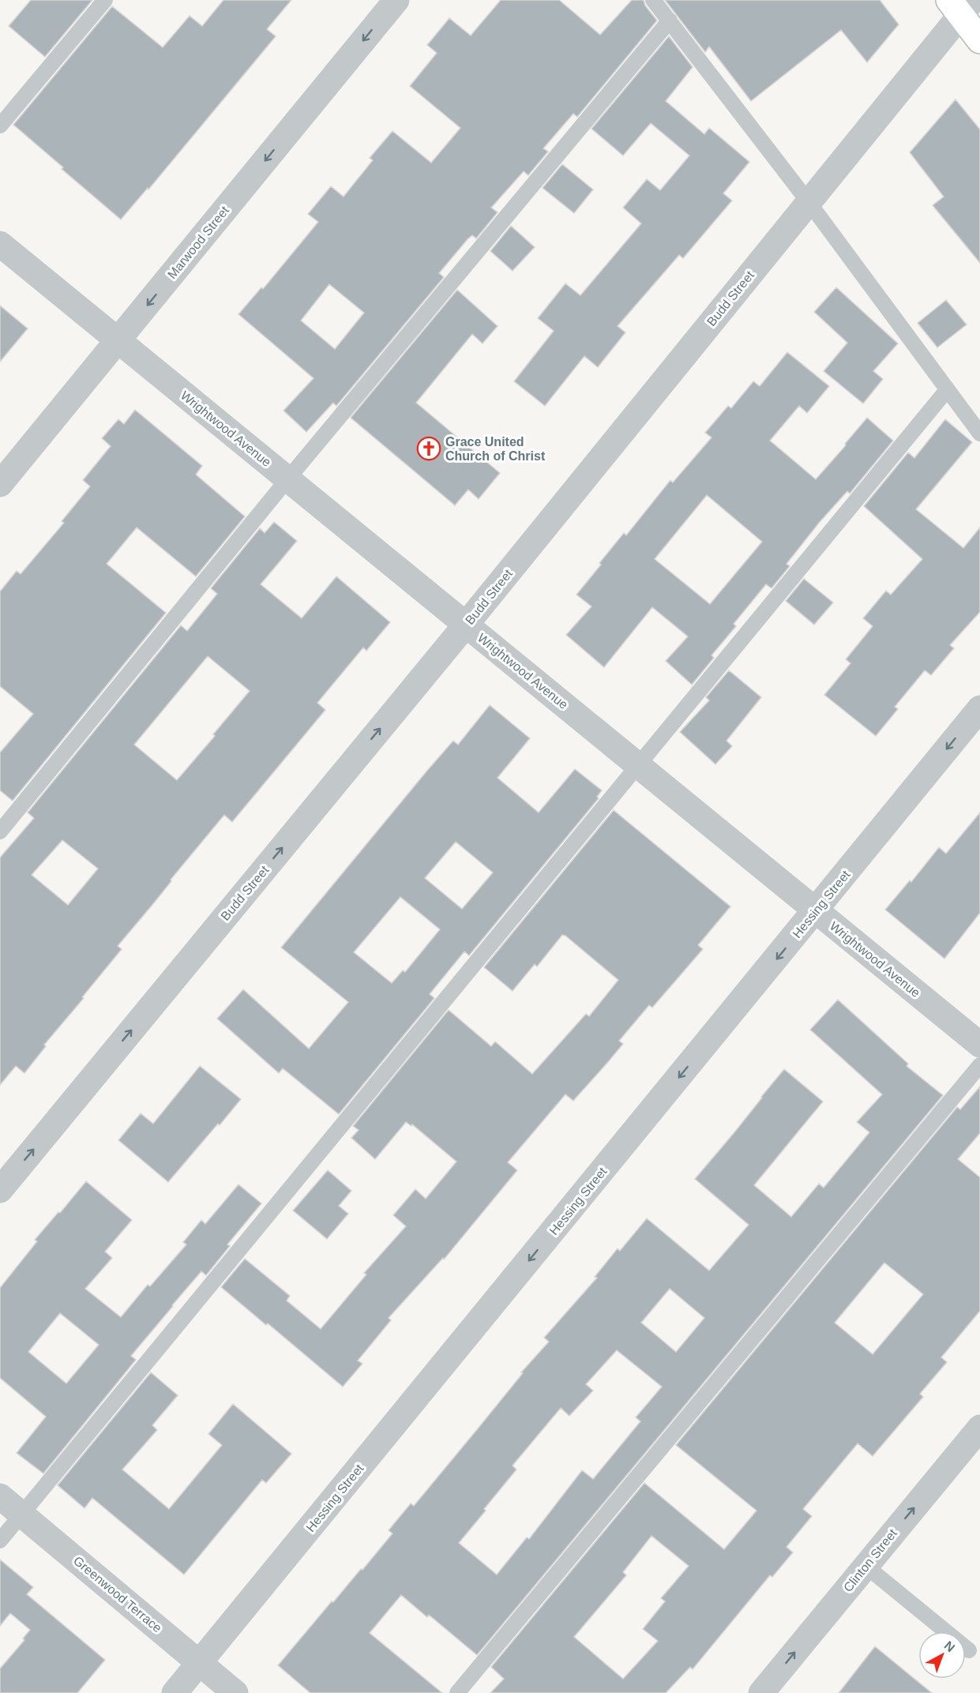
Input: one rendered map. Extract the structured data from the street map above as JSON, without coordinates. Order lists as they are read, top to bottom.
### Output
{
  "streets": {
    "street": [
      "Marwood Street",
      "Budd Street",
      "Wrightwood Avenue",
      "Hessing Street",
      "Clinton Street",
      "Greenwood Terrace"
    ]
  },
  "crossings": [
    ["Marwood Street", "Wrightwood Avenue"],
    ["Budd Street", "Wrightwood Avenue"],
    ["Wrightwood Avenue", "Hessing Street"],
    ["Hessing Street", "Greenwood Terrace"]
  ],
  "one_way": [
    "Marwood Street",
    "Budd Street",
    "Hessing Street",
    "Clinton Street"
  ],
  "places": {
    "church": ["Grace United Church of Christ"]
  },
  "north": "top right"
}
